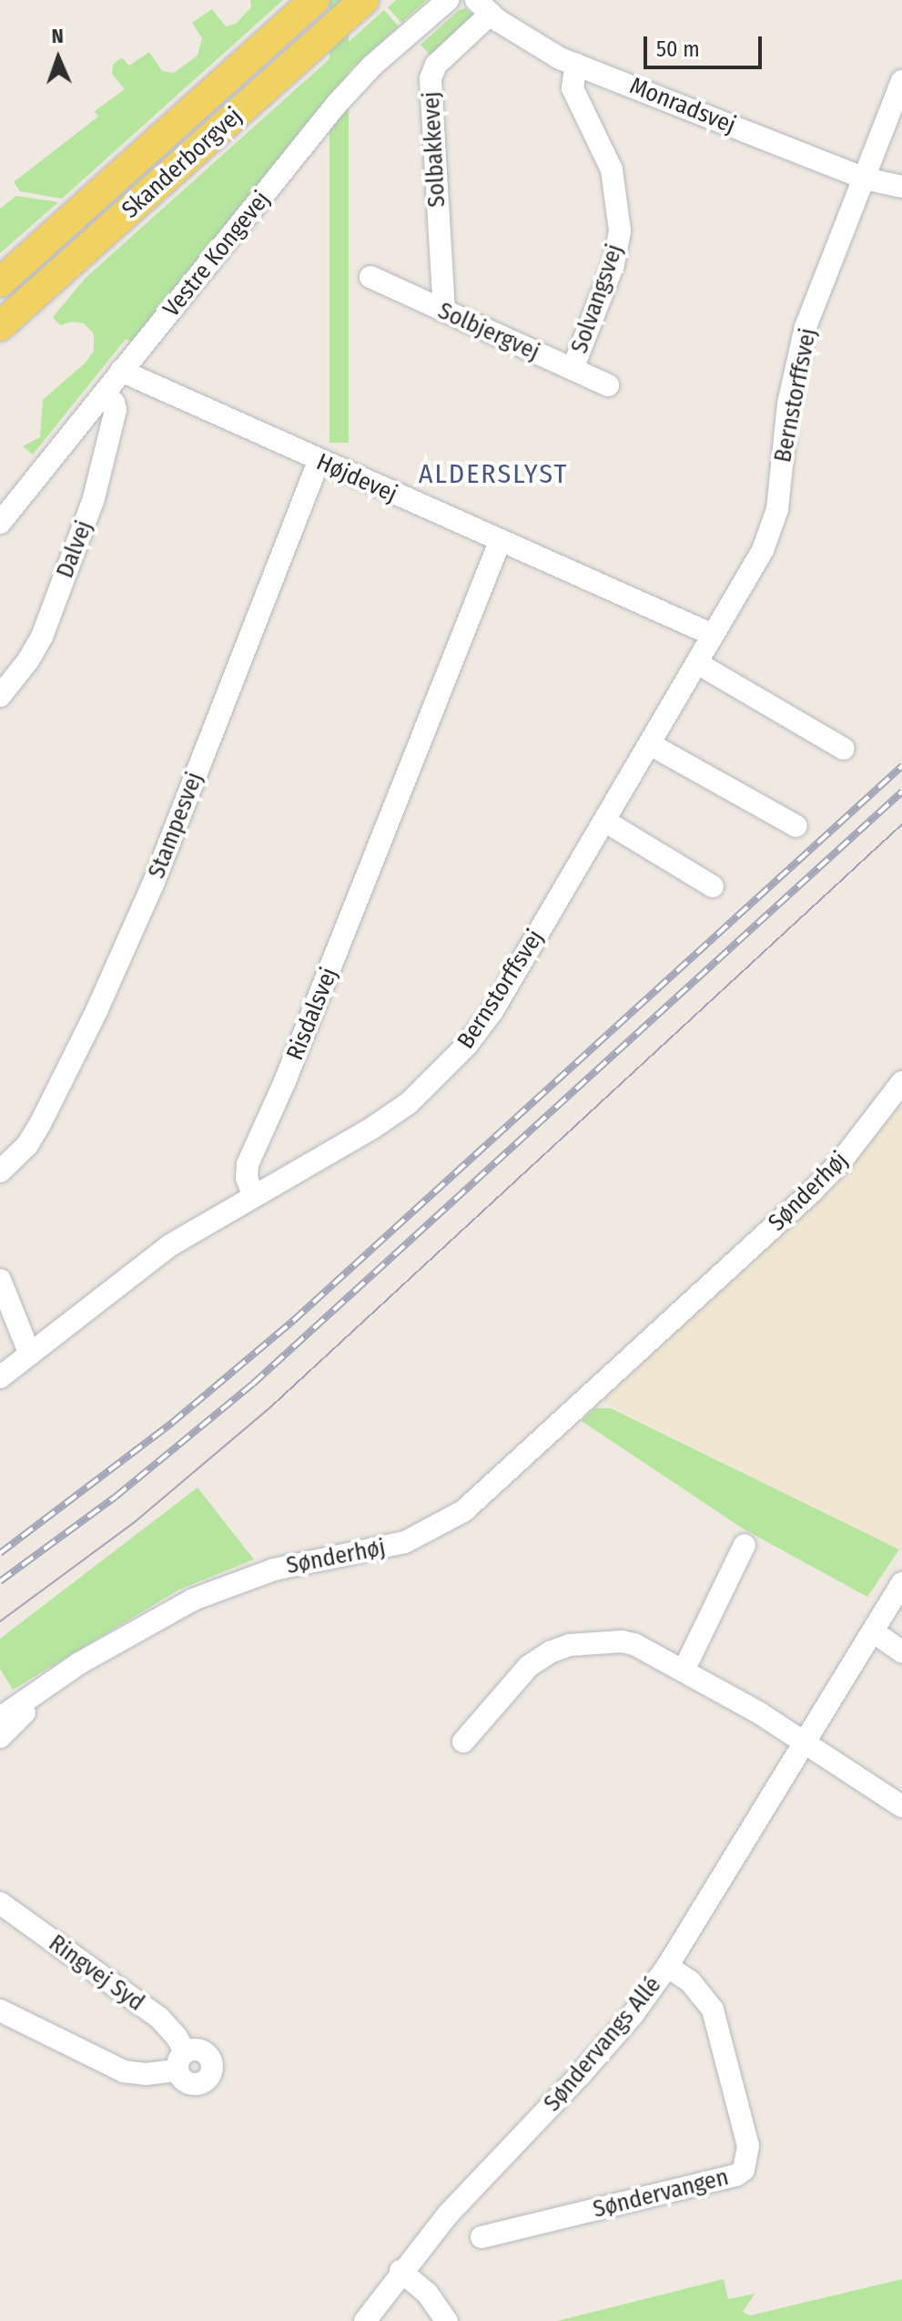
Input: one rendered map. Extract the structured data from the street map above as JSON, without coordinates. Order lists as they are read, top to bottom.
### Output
{
  "streets": {
    "main road": ["Skanderborgvej"],
    "street": [
      "Monradsvej",
      "Solbakkevej",
      "Vestre Kongevej",
      "Solvangsvej",
      "Solbjergvej",
      "Bernstorffsvej",
      "Højdevej",
      "Dalvej",
      "Stampesvej",
      "Risdalsvej",
      "Sønderhøj",
      "Ringvej Syd",
      "Søndervangs Allé",
      "Søndervangen"
    ]
  },
  "crossings": [
    ["Monradsvej", "Solbakkevej"],
    ["Monradsvej", "Solvangsvej"],
    ["Monradsvej", "Bernstorffsvej"],
    ["Solbakkevej", "Solbjergvej"],
    ["Vestre Kongevej", "Højdevej"],
    ["Vestre Kongevej", "Dalvej"],
    ["Solvangsvej", "Solbjergvej"],
    ["Bernstorffsvej", "Højdevej"],
    ["Bernstorffsvej", "Risdalsvej"],
    ["Højdevej", "Stampesvej"],
    ["Højdevej", "Risdalsvej"],
    ["Søndervangs Allé", "Søndervangen"]
  ],
  "districts": ["ALDERSLYST"],
  "scale_bar": "50 m",
  "north": "top"
}
